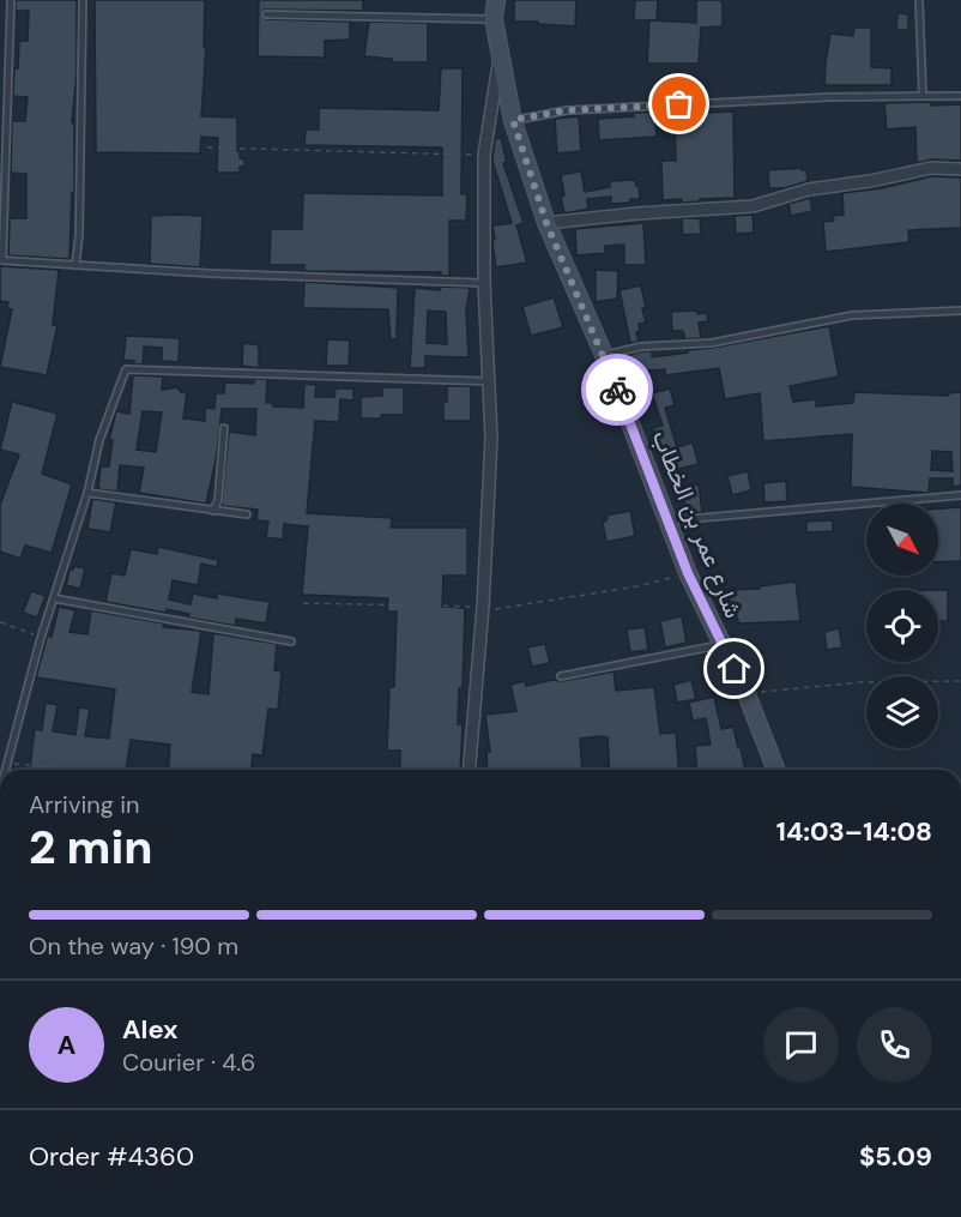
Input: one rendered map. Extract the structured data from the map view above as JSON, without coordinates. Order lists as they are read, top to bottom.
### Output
{
  "streets": {
    "main road": ["شارع عمر بن الخطاب"]
  },
  "north": "bottom right",
  "page": {
    "heading": ["2 min", "Arriving in", "14:03–14:08"],
    "panel": [
      "Alex",
      "Courier · 4.6",
      "Order #4360",
      "$5.09"
    ],
    "bar": "On the way · 190 m",
    "round": "A"
  }
}
